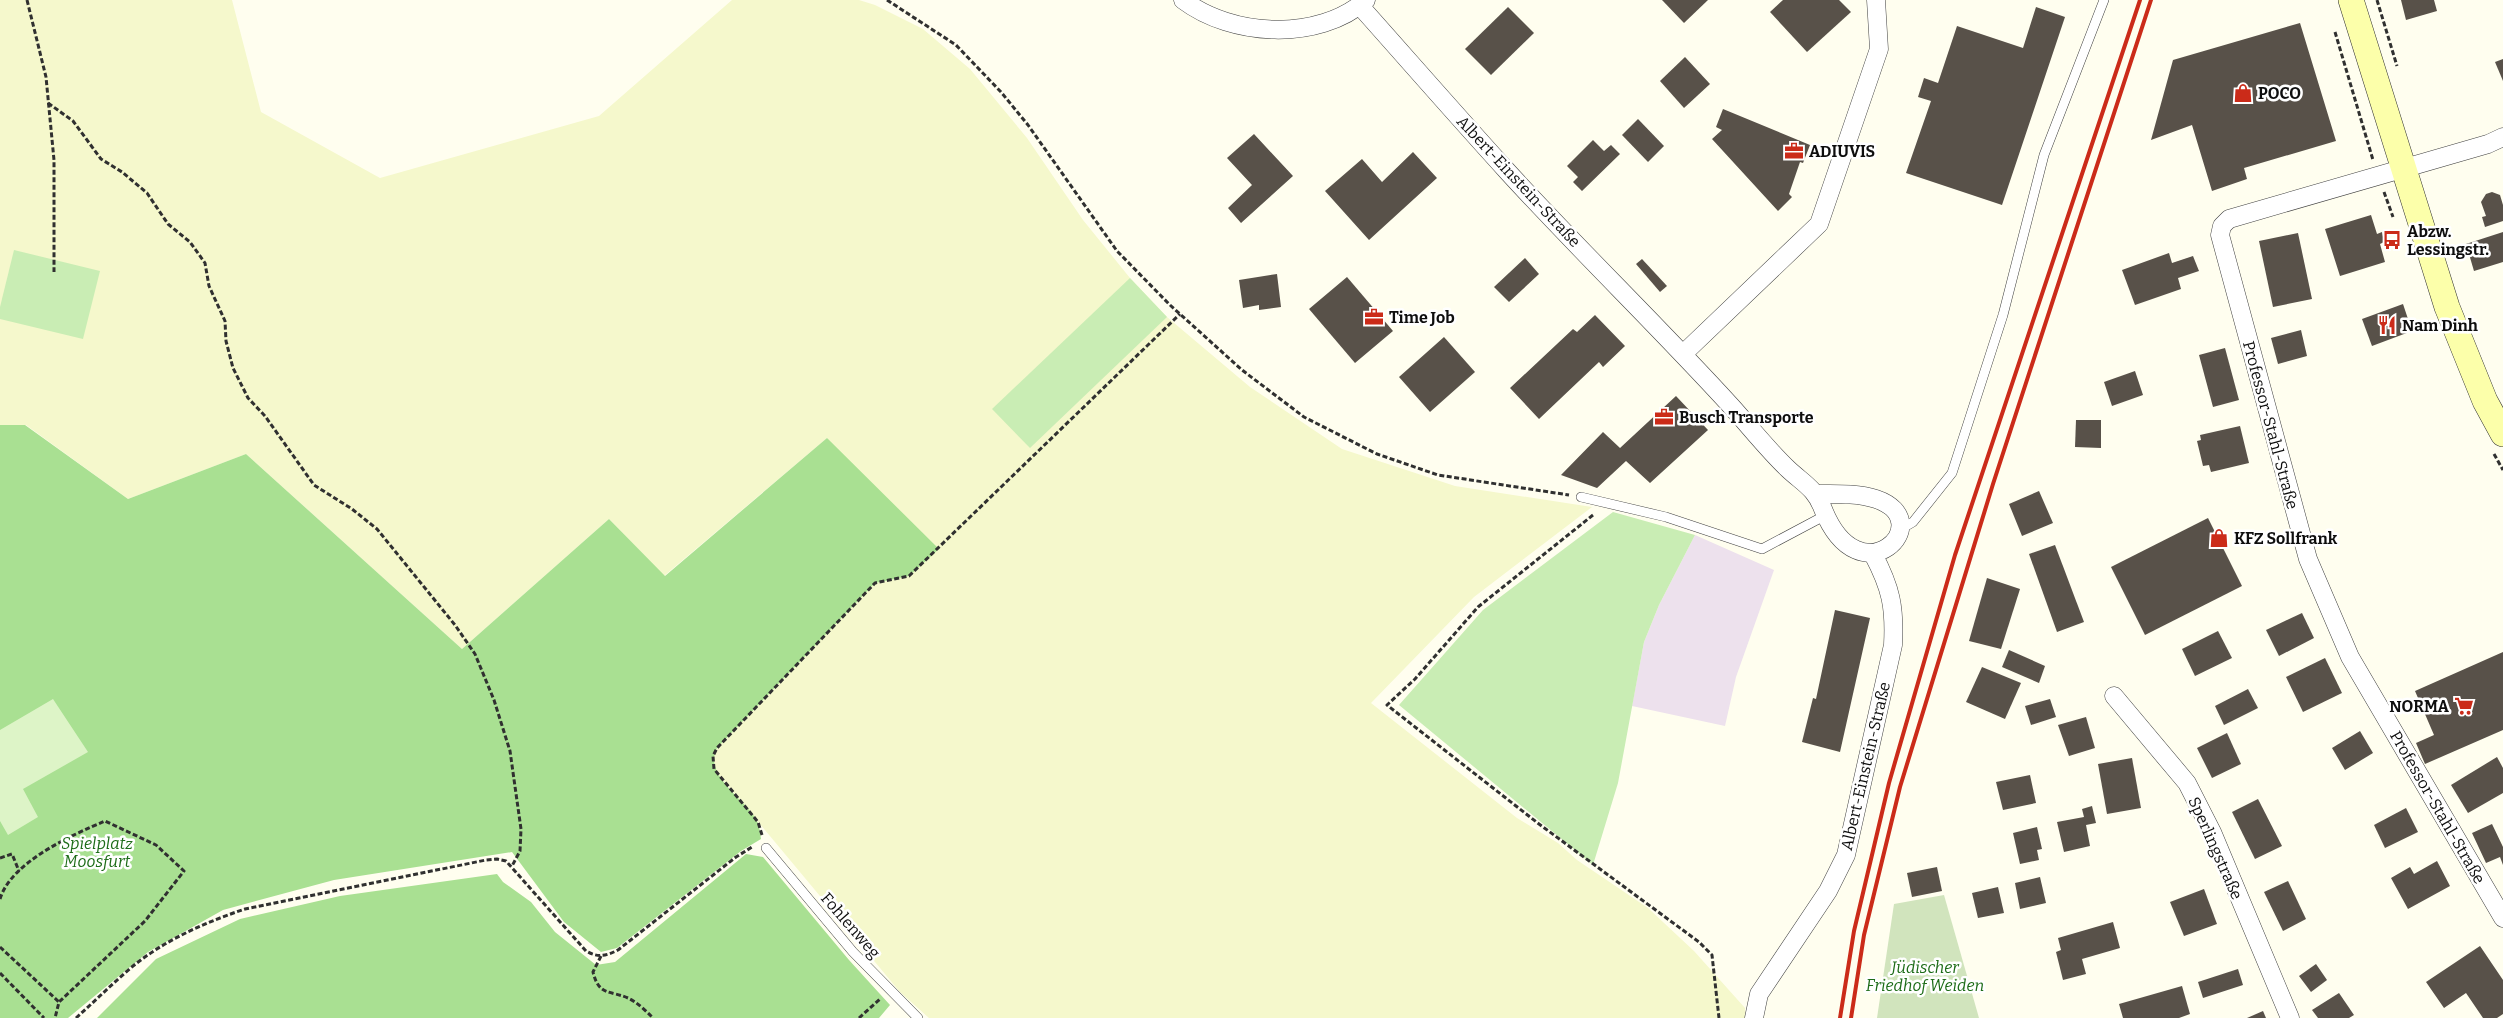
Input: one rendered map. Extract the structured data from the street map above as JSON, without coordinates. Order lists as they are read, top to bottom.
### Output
{
  "streets": {
    "street": ["Albert-Einstein-Straße", "Professor-Stahl-Straße", "Sperlingstraße"],
    "lane": ["Fohlenweg"]
  },
  "parks": ["Spielplatz Moosfurt", "Jüdischer Friedhof Weiden"],
  "places": {
    "shop": ["POCO", "KFZ Sollfrank"],
    "office": ["ADIUVIS", "Time Job", "Busch Transporte"],
    "bus stop": ["Abzw. Lessingstr."],
    "restaurant": ["Nam Dinh"],
    "supermarket": ["NORMA"]
  }
}
